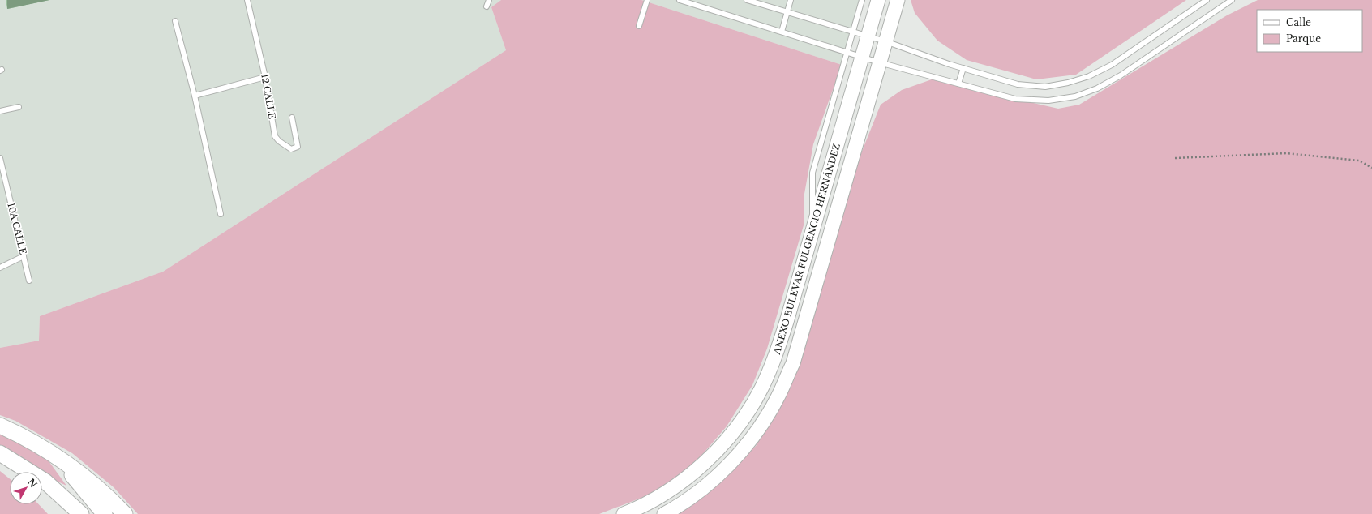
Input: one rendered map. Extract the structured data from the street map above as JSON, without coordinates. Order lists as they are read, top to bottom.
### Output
{
  "streets": {
    "main road": ["ANEXO BULEVAR FULGENCIO HERNÁNDEZ"],
    "lane": ["12 CALLE", "10A CALLE"]
  },
  "legend": ["Calle", "Parque"],
  "north": "top right"
}
